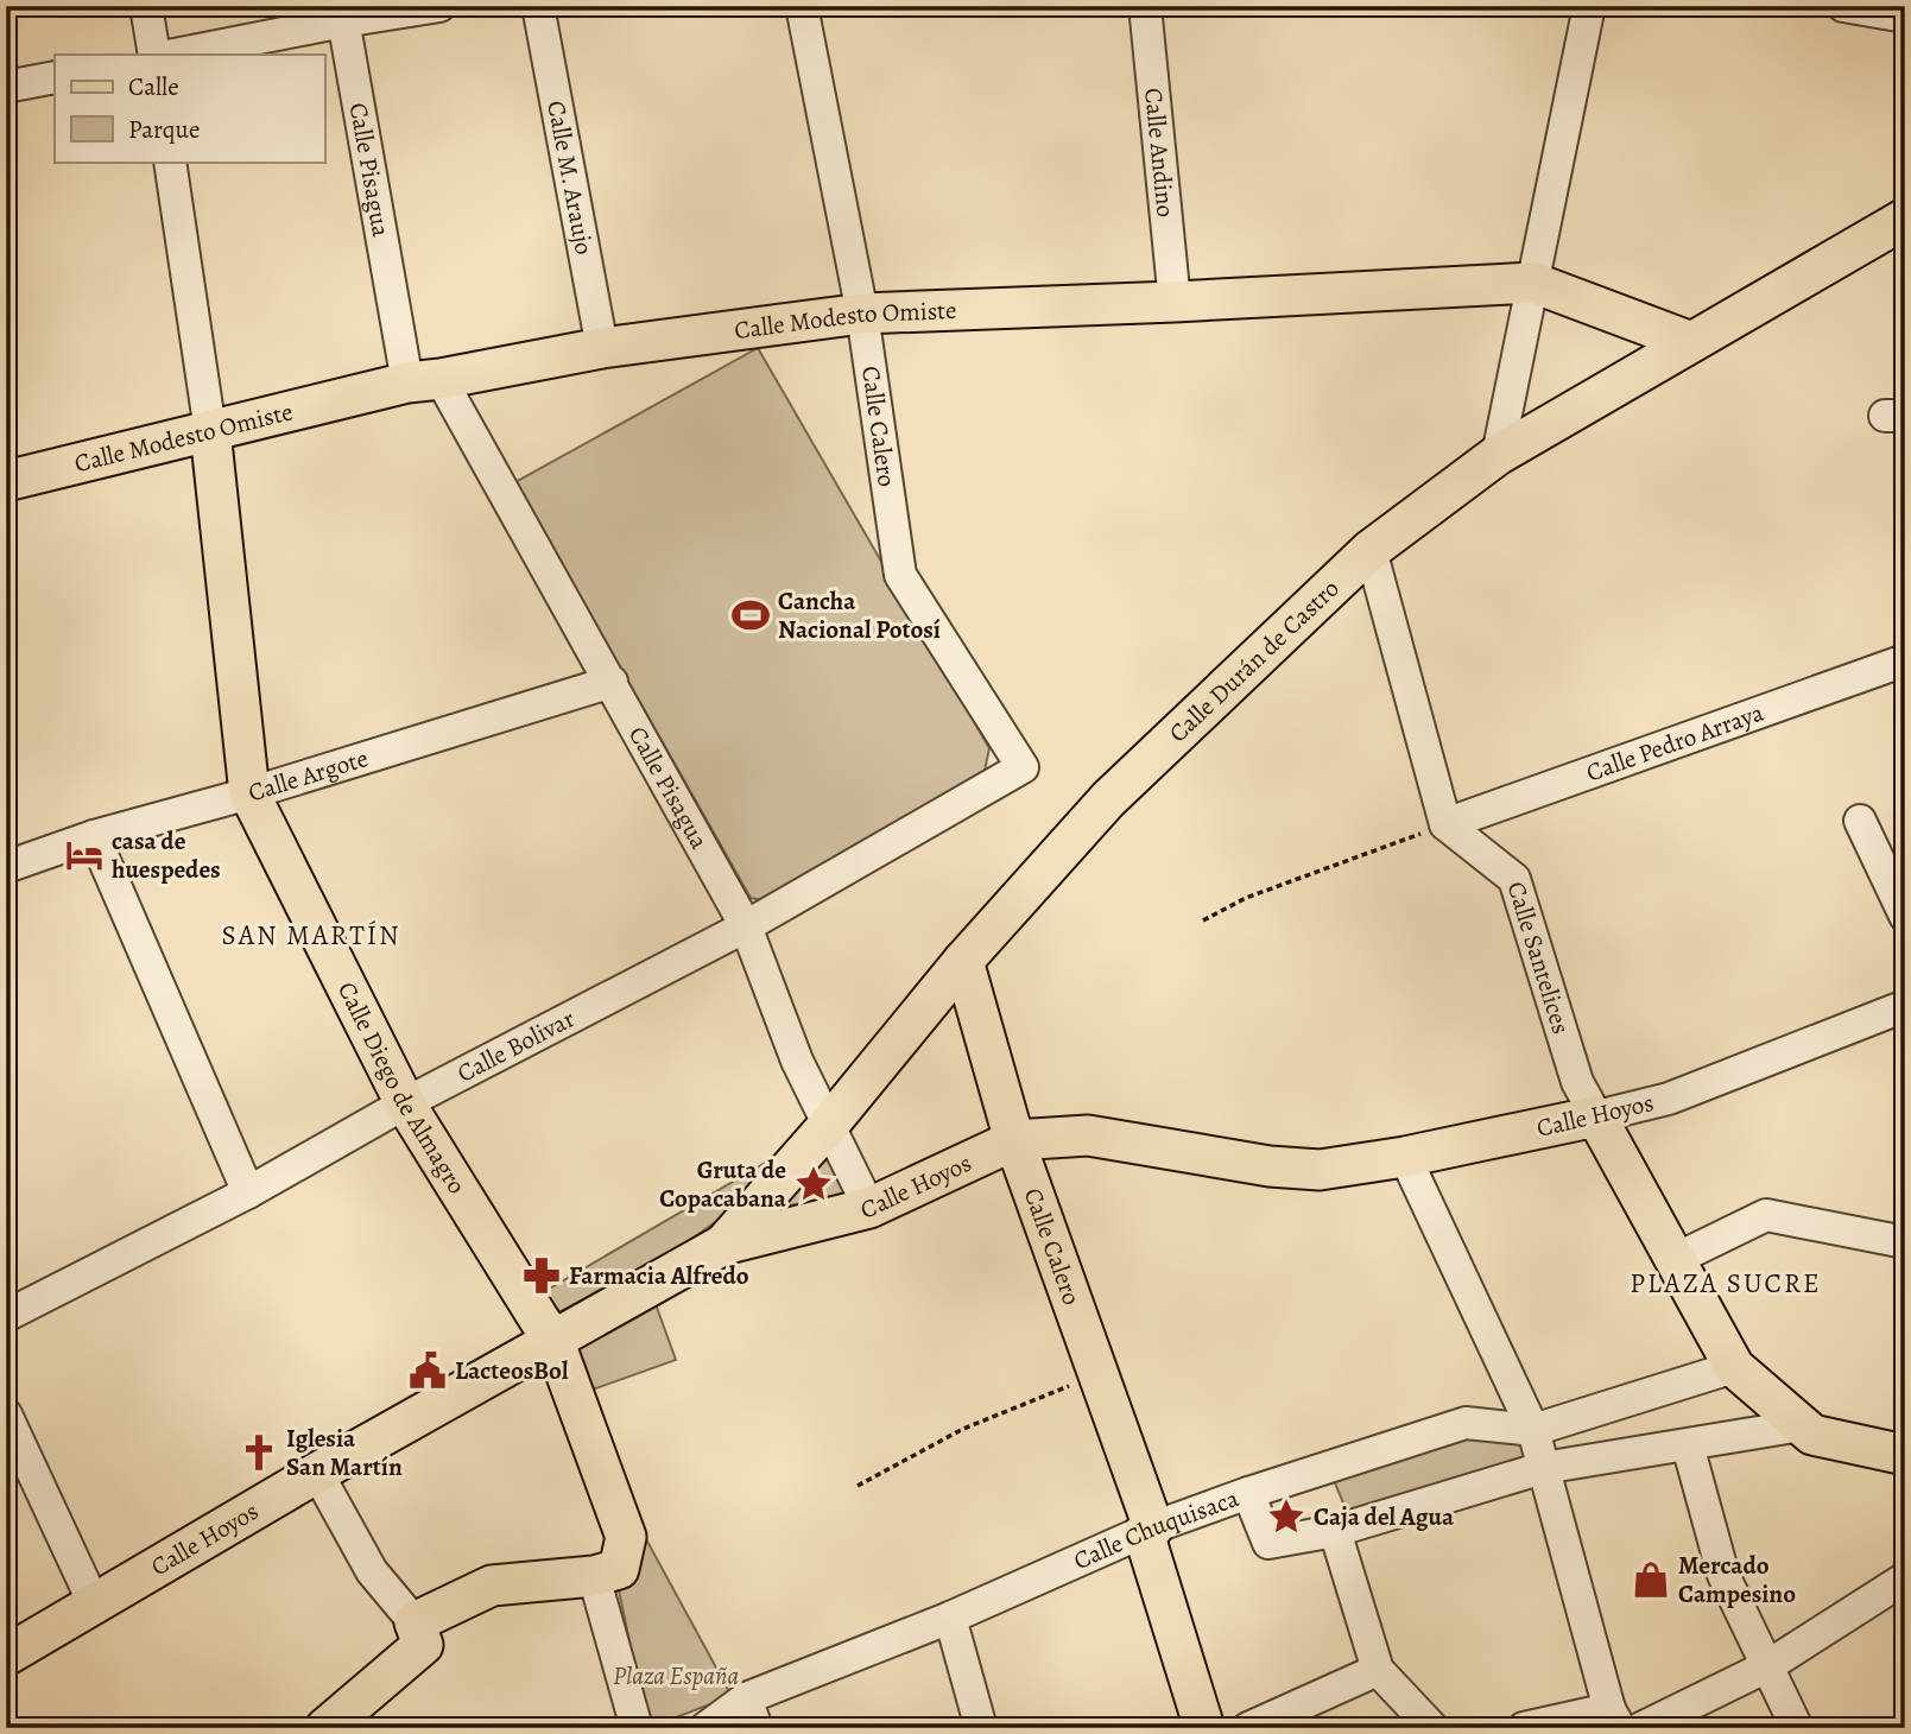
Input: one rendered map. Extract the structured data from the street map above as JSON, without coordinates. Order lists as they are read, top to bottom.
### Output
{
  "streets": {
    "main road": [
      "Calle Modesto Omiste",
      "Calle Calero",
      "Calle Durán de Castro",
      "Calle Santelices",
      "Calle Diego de Almagro",
      "Calle Hoyos"
    ],
    "street": [
      "Calle Andino",
      "Calle Pisagua",
      "Calle M. Araujo",
      "Calle Pedro Arraya",
      "Calle Argote",
      "Calle Bolivar",
      "Calle Chuquisaca"
    ]
  },
  "crossings": [
    ["Calle Andino", "Calle Modesto Omiste"],
    ["Calle Pisagua", "Calle Modesto Omiste"],
    ["Calle Pisagua", "Calle Durán de Castro"],
    ["Calle Pisagua", "Calle Argote"],
    ["Calle Pisagua", "Calle Bolivar"],
    ["Calle Pisagua", "Calle Hoyos"],
    ["Calle M. Araujo", "Calle Modesto Omiste"],
    ["Calle Modesto Omiste", "Calle Calero"],
    ["Calle Modesto Omiste", "Calle Durán de Castro"],
    ["Calle Modesto Omiste", "Calle Diego de Almagro"],
    ["Calle Calero", "Calle Durán de Castro"],
    ["Calle Calero", "Calle Bolivar"],
    ["Calle Calero", "Calle Hoyos"],
    ["Calle Calero", "Calle Chuquisaca"],
    ["Calle Durán de Castro", "Calle Hoyos"],
    ["Calle Pedro Arraya", "Calle Santelices"],
    ["Calle Argote", "Calle Diego de Almagro"],
    ["Calle Santelices", "Calle Hoyos"],
    ["Calle Santelices", "Calle Chuquisaca"],
    ["Calle Bolivar", "Calle Diego de Almagro"],
    ["Calle Diego de Almagro", "Calle Hoyos"]
  ],
  "districts": ["SAN MARTÍN", "PLAZA SUCRE"],
  "parks": ["Plaza España"],
  "places": {
    "sports": ["Cancha Nacional Potosí"],
    "hotel": ["casa de huespedes"],
    "place": ["Gruta de Copacabana", "Caja del Agua"],
    "pharmacy": ["Farmacia Alfredo"],
    "public building": ["LacteosBol"],
    "church": ["Iglesia San Martín"],
    "shop": ["Mercado Campesino"]
  },
  "legend": ["Calle", "Parque"]
}
